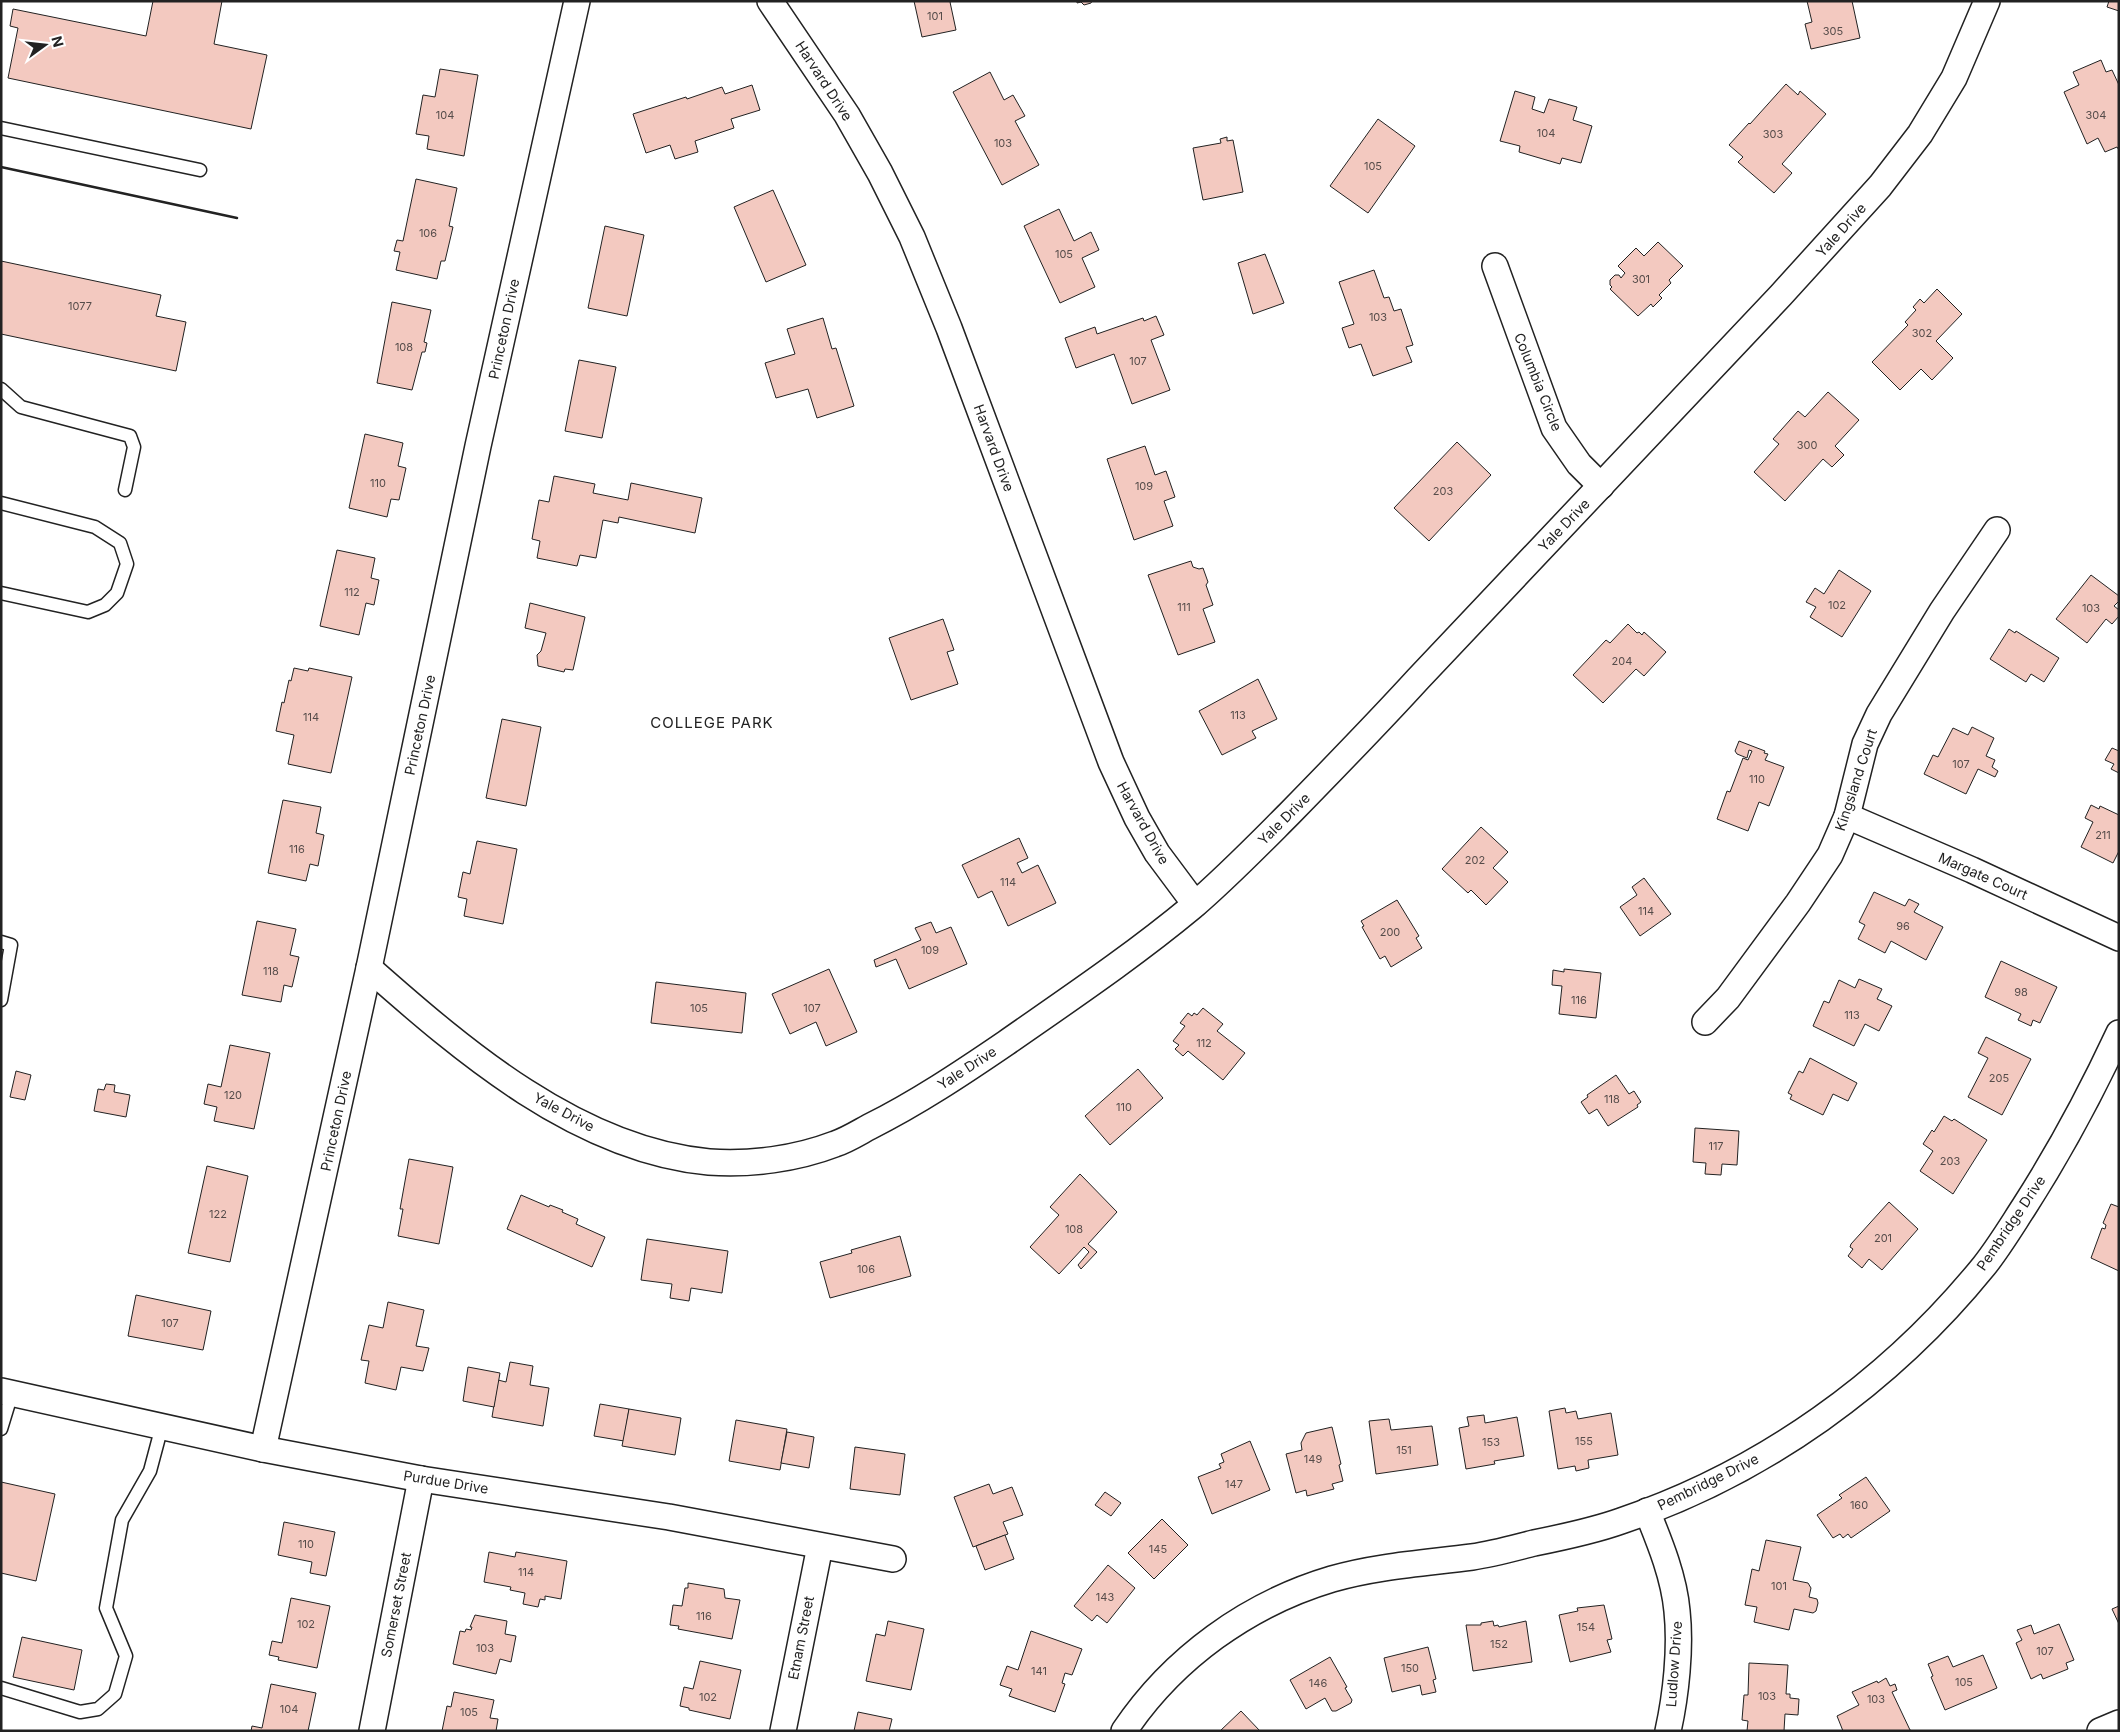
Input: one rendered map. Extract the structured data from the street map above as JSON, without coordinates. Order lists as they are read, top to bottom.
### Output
{
  "streets": {
    "street": [
      "Harvard Drive",
      "Yale Drive",
      "Princeton Drive",
      "Columbia Circle",
      "Kingsland Court",
      "Margate Court",
      "Pembridge Drive",
      "Purdue Drive",
      "Somerset Street",
      "Etnam Street",
      "Ludlow Drive"
    ]
  },
  "crossings": [
    ["Harvard Drive", "Yale Drive"],
    ["Yale Drive", "Princeton Drive"],
    ["Yale Drive", "Columbia Circle"],
    ["Princeton Drive", "Purdue Drive"],
    ["Kingsland Court", "Margate Court"],
    ["Pembridge Drive", "Ludlow Drive"],
    ["Purdue Drive", "Somerset Street"],
    ["Purdue Drive", "Etnam Street"]
  ],
  "districts": ["COLLEGE PARK"],
  "house_numbers": [
    "101",
    "305",
    "104",
    "304",
    "104",
    "303",
    "103",
    "105",
    "106",
    "105",
    "301",
    "1077",
    "103",
    "302",
    "108",
    "107",
    "300",
    "110",
    "109",
    "203",
    "112",
    "102",
    "111",
    "103",
    "204",
    "113",
    "114",
    "107",
    "110",
    "211",
    "116",
    "202",
    "114",
    "114",
    "96",
    "200",
    "109",
    "118",
    "98",
    "116",
    "105",
    "107",
    "113",
    "112",
    "205",
    "120",
    "118",
    "110",
    "117",
    "203",
    "122",
    "108",
    "201",
    "106",
    "107",
    "155",
    "153",
    "151",
    "149",
    "147",
    "160",
    "110",
    "145",
    "114",
    "101",
    "143",
    "116",
    "102",
    "154",
    "152",
    "103",
    "107",
    "150",
    "141",
    "105",
    "146",
    "103",
    "102",
    "103",
    "104",
    "105"
  ],
  "north": "right"
}
